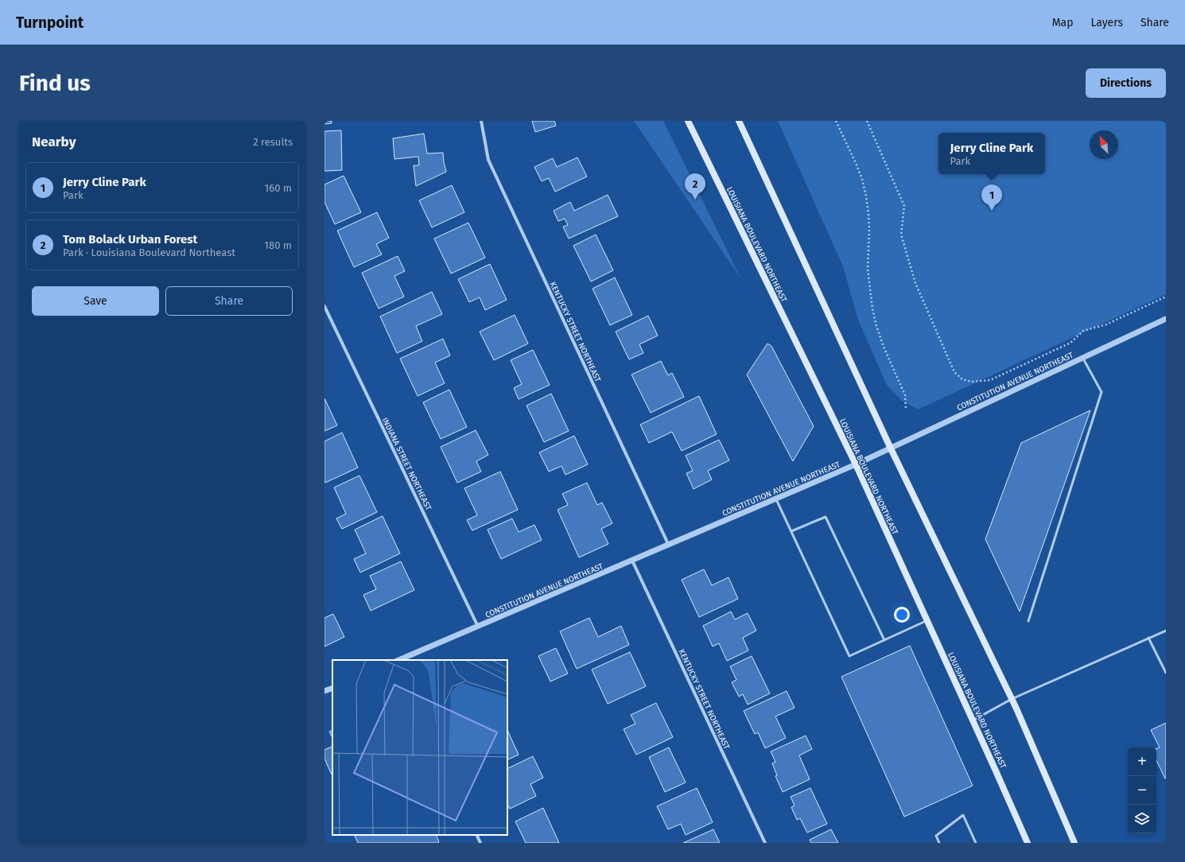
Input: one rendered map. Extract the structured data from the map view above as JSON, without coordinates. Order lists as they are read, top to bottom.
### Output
{
  "streets": {
    "main road": ["LOUISIANA BOULEVARD NORTHEAST"],
    "street": ["KENTUCKY STREET NORTHEAST", "CONSTITUTION AVENUE NORTHEAST", "INDIANA STREET NORTHEAST"]
  },
  "crossings": [
    ["LOUISIANA BOULEVARD NORTHEAST", "CONSTITUTION AVENUE NORTHEAST"],
    ["KENTUCKY STREET NORTHEAST", "CONSTITUTION AVENUE NORTHEAST"],
    ["CONSTITUTION AVENUE NORTHEAST", "INDIANA STREET NORTHEAST"]
  ],
  "north": "top left",
  "page": {
    "header": "Turnpoint",
    "nav": ["Map", "Layers", "Share"],
    "buttons": [
      "Directions",
      ["Save", "Share"]
    ],
    "title": "Find us",
    "heading": ["Nearby", "2 results"],
    "popup": ["Jerry Cline Park", "Park"],
    "list": [
      {
        "mark": "1",
        "name": "Jerry Cline Park",
        "note": "Park",
        "value": "160 m"
      },
      {
        "mark": "2",
        "name": "Tom Bolack Urban Forest",
        "note": "Park · Louisiana Boulevard Northeast",
        "value": "180 m"
      }
    ],
    "pins": ["2", "1"],
    "map_buttons": ["+", "−"]
  }
}
